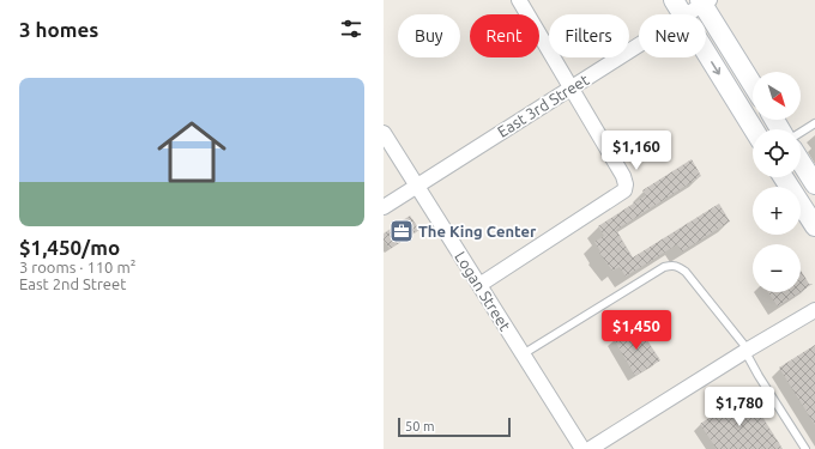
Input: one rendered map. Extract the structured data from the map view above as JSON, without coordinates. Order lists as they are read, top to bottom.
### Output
{
  "streets": {
    "street": ["East 3rd Street", "Logan Street"]
  },
  "crossings": [
    ["East 3rd Street", "Logan Street"]
  ],
  "places": {
    "office": ["The King Center"]
  },
  "scale_bar": "50 m",
  "north": "bottom right",
  "page": {
    "heading": "3 homes",
    "chip": [
      "Buy",
      "Rent",
      "Filters",
      "New"
    ],
    "list": [
      {
        "name": "$1,450/mo",
        "note": "3 rooms · 110 m² · East 2nd Street"
      }
    ],
    "map_buttons": ["+", "−"],
    "price": ["$1,160", "$1,450", "$1,780"],
    "scale": "50 m"
  }
}
